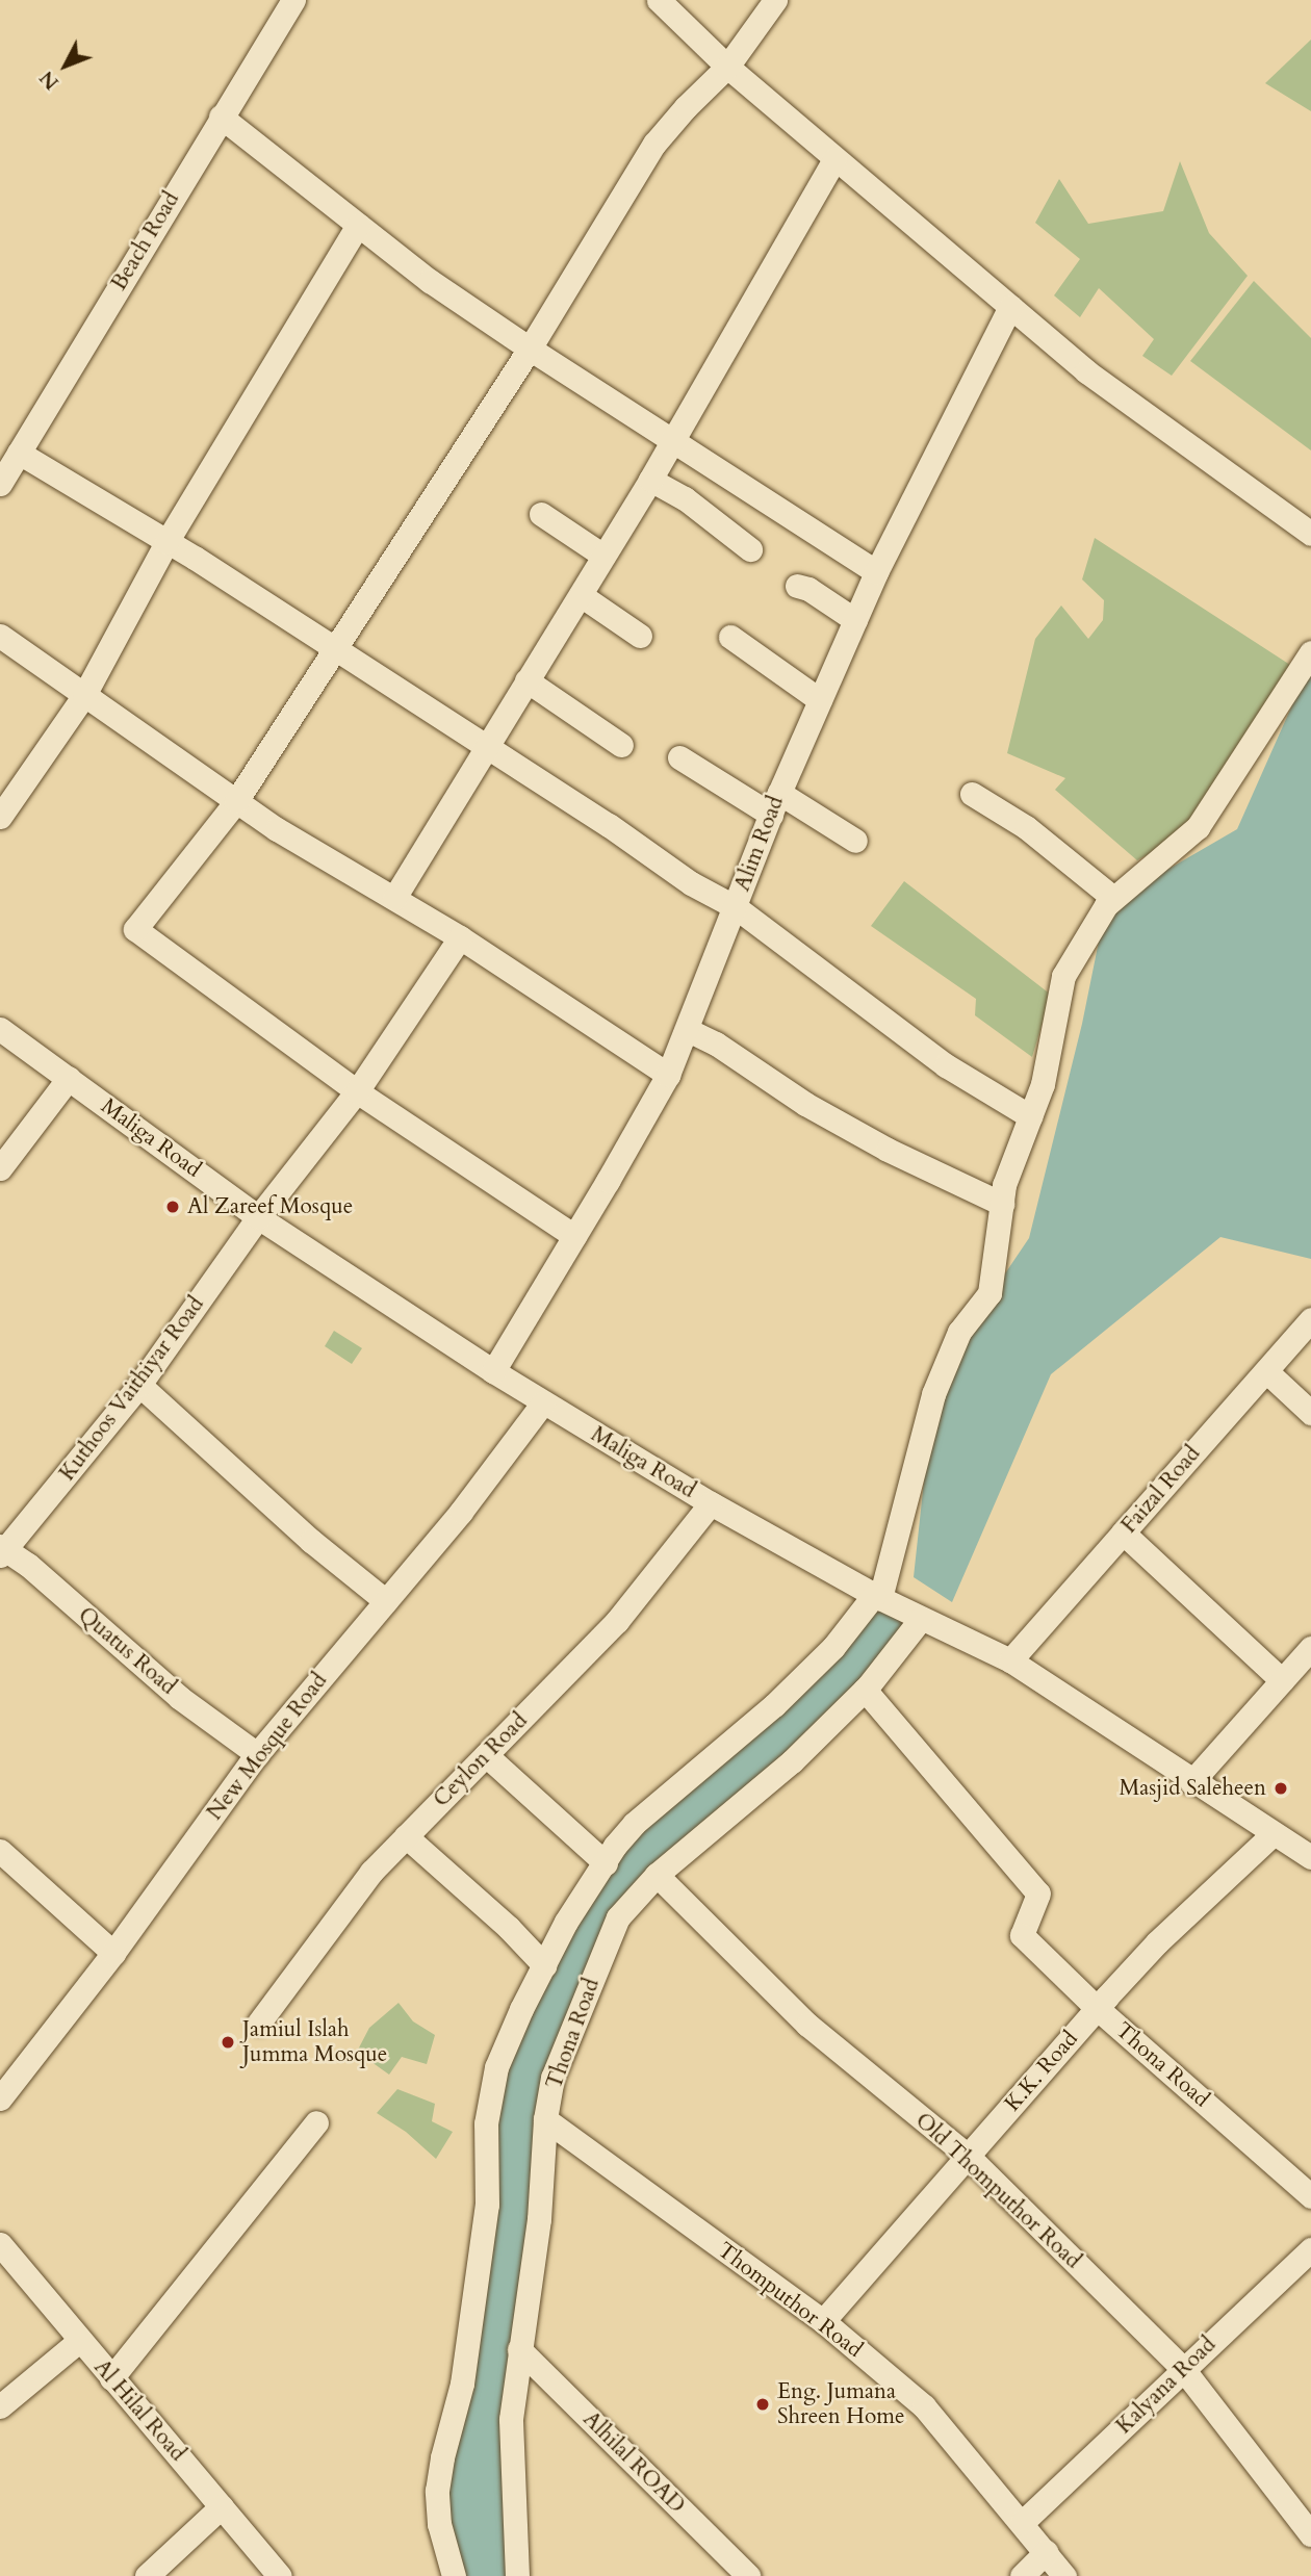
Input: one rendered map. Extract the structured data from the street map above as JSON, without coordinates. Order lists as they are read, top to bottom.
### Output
{
  "streets": {
    "street": [
      "Beach Road",
      "Alim Road",
      "Maliga Road",
      "Kuthoos Vaithiyar Road",
      "Faizal Road",
      "Quatus Road",
      "New Mosque Road",
      "Ceylon Road",
      "Thona Road",
      "K.K. Road",
      "Old Thomputhor Road",
      "Thomputhor Road",
      "Kalyana Road",
      "Al Hilal Road",
      "Alhilal ROAD"
    ]
  },
  "crossings": [
    ["Alim Road", "Maliga Road"],
    ["Maliga Road", "Kuthoos Vaithiyar Road"],
    ["Maliga Road", "Faizal Road"],
    ["Maliga Road", "New Mosque Road"],
    ["Maliga Road", "Ceylon Road"],
    ["Maliga Road", "Thona Road"],
    ["Maliga Road", "K.K. Road"],
    ["Kuthoos Vaithiyar Road", "Quatus Road"],
    ["Quatus Road", "New Mosque Road"],
    ["Thona Road", "K.K. Road"],
    ["Thona Road", "Old Thomputhor Road"],
    ["Thona Road", "Thomputhor Road"],
    ["Thona Road", "Alhilal ROAD"],
    ["K.K. Road", "Old Thomputhor Road"],
    ["K.K. Road", "Thomputhor Road"],
    ["Old Thomputhor Road", "Kalyana Road"],
    ["Thomputhor Road", "Kalyana Road"]
  ],
  "places": [
    "Al Zareef Mosque",
    "Masjid Saleheen",
    "Jamiul Islah Jumma Mosque",
    "Eng. Jumana Shreen Home"
  ],
  "north": "bottom left"
}
